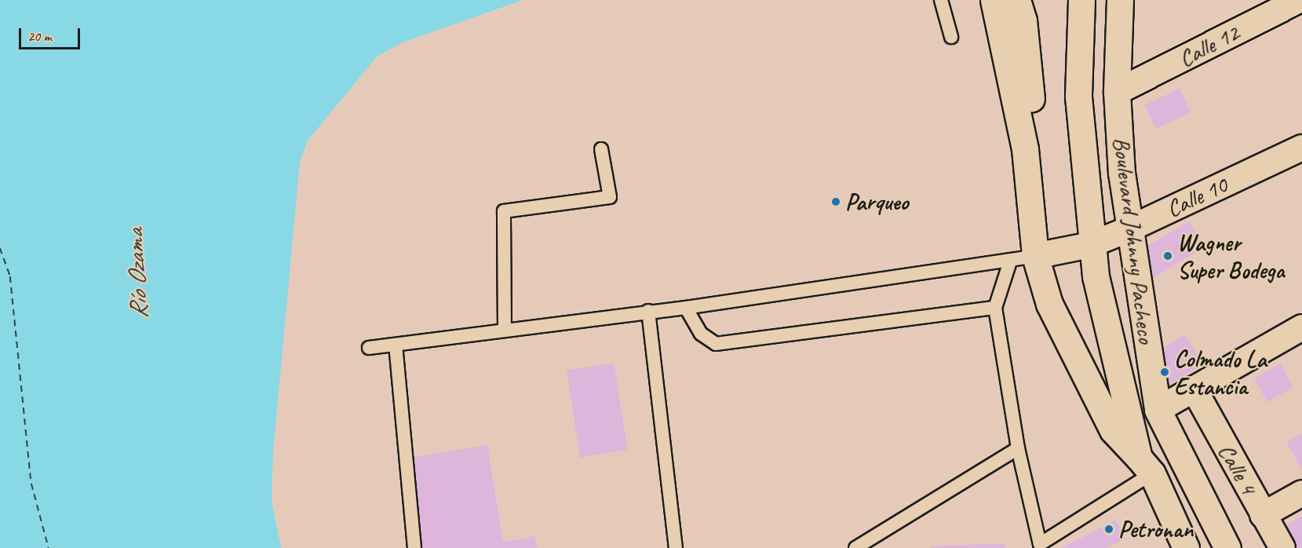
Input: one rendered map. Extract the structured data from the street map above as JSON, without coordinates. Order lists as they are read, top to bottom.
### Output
{
  "streets": {
    "main road": ["Boulevard Johnny Pacheco"],
    "street": ["Calle 12", "Calle 10", "Calle 4"]
  },
  "crossings": [
    ["Calle 12", "Boulevard Johnny Pacheco"],
    ["Calle 10", "Boulevard Johnny Pacheco"]
  ],
  "water": ["Río Ozama"],
  "places": [
    "Parqueo",
    "Wagner Super Bodega",
    "Colmado La Estancia",
    "Petronan"
  ],
  "scale_bar": "20 m"
}
